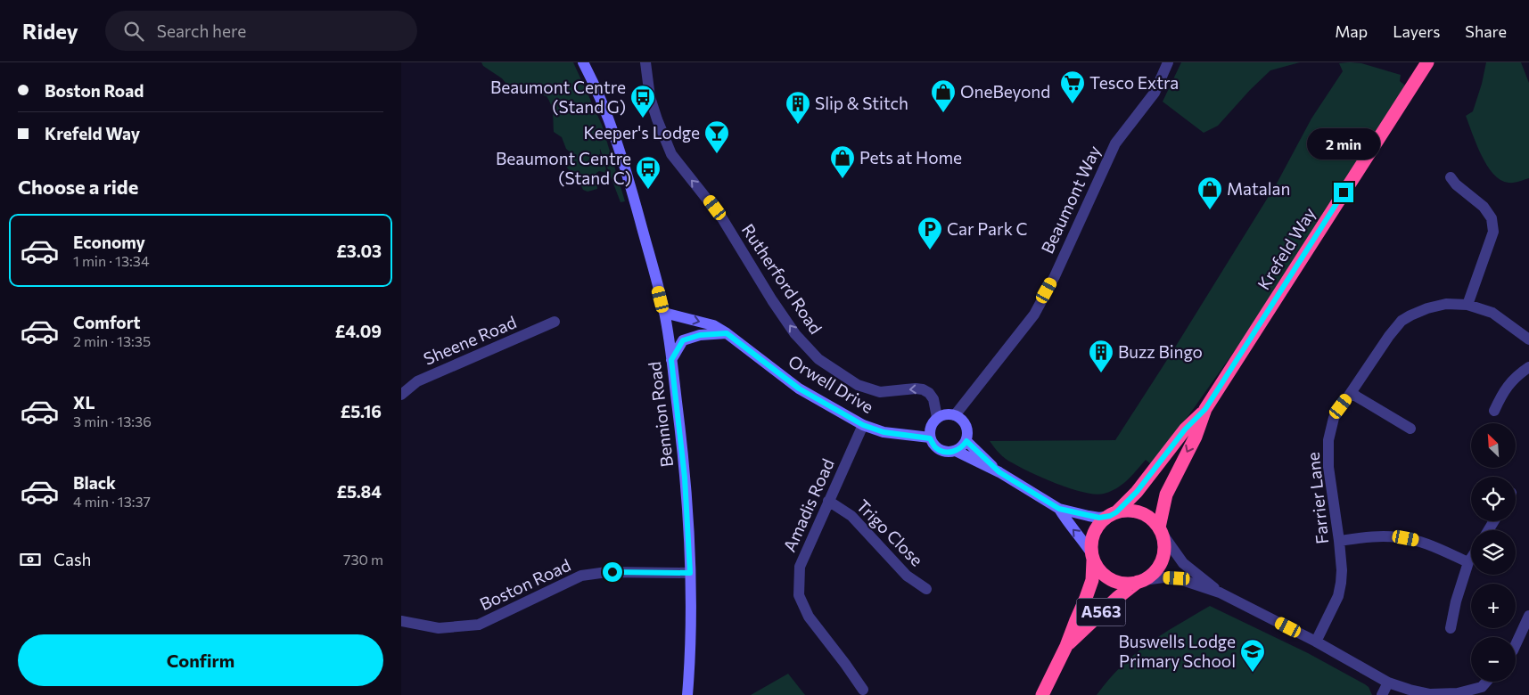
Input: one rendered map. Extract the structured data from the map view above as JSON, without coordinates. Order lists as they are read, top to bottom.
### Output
{
  "streets": {
    "highway": ["Krefeld Way", "A563"],
    "street": [
      "Beaumont Way",
      "Rutherford Road",
      "Sheene Road",
      "Orwell Drive",
      "Bennion Road",
      "Farrier Lane",
      "Amadis Road",
      "Trigo Close",
      "Boston Road"
    ]
  },
  "crossings": [
    ["Beaumont Way", "Rutherford Road"],
    ["Beaumont Way", "Orwell Drive"],
    ["Krefeld Way", "A563"],
    ["Rutherford Road", "Orwell Drive"],
    ["Orwell Drive", "Bennion Road"],
    ["Orwell Drive", "Amadis Road"],
    ["Bennion Road", "Boston Road"],
    ["Amadis Road", "Trigo Close"]
  ],
  "one_way": ["Rutherford Road"],
  "places": {
    "supermarket": ["Tesco Extra"],
    "shop": ["OneBeyond", "Pets at Home", "Matalan"],
    "bus stop": ["Beaumont Centre (Stand G)", "Beaumont Centre (Stand C)"],
    "building": ["Slip & Stitch", "Buzz Bingo"],
    "bar": ["Keeper's Lodge"],
    "parking": ["Car Park C"],
    "school or university": ["Buswells Lodge Primary School"]
  },
  "north": "top left",
  "page": {
    "header": "Ridey",
    "search": "Search here",
    "nav": ["Map", "Layers", "Share"],
    "banner": ["Boston Road", "Krefeld Way"],
    "bubble": "2 min",
    "heading": "Choose a ride",
    "list": [
      {
        "name": "Economy",
        "note": "1 min · 13:34",
        "value": "£3.03"
      },
      {
        "name": "Comfort",
        "note": "2 min · 13:35",
        "value": "£4.09"
      },
      {
        "name": "XL",
        "note": "3 min · 13:36",
        "value": "£5.16"
      },
      {
        "name": "Black",
        "note": "4 min · 13:37",
        "value": "£5.84"
      }
    ],
    "map_buttons": ["+", "−"],
    "pay": ["Cash", "730 m"],
    "buttons": "Confirm"
  }
}
